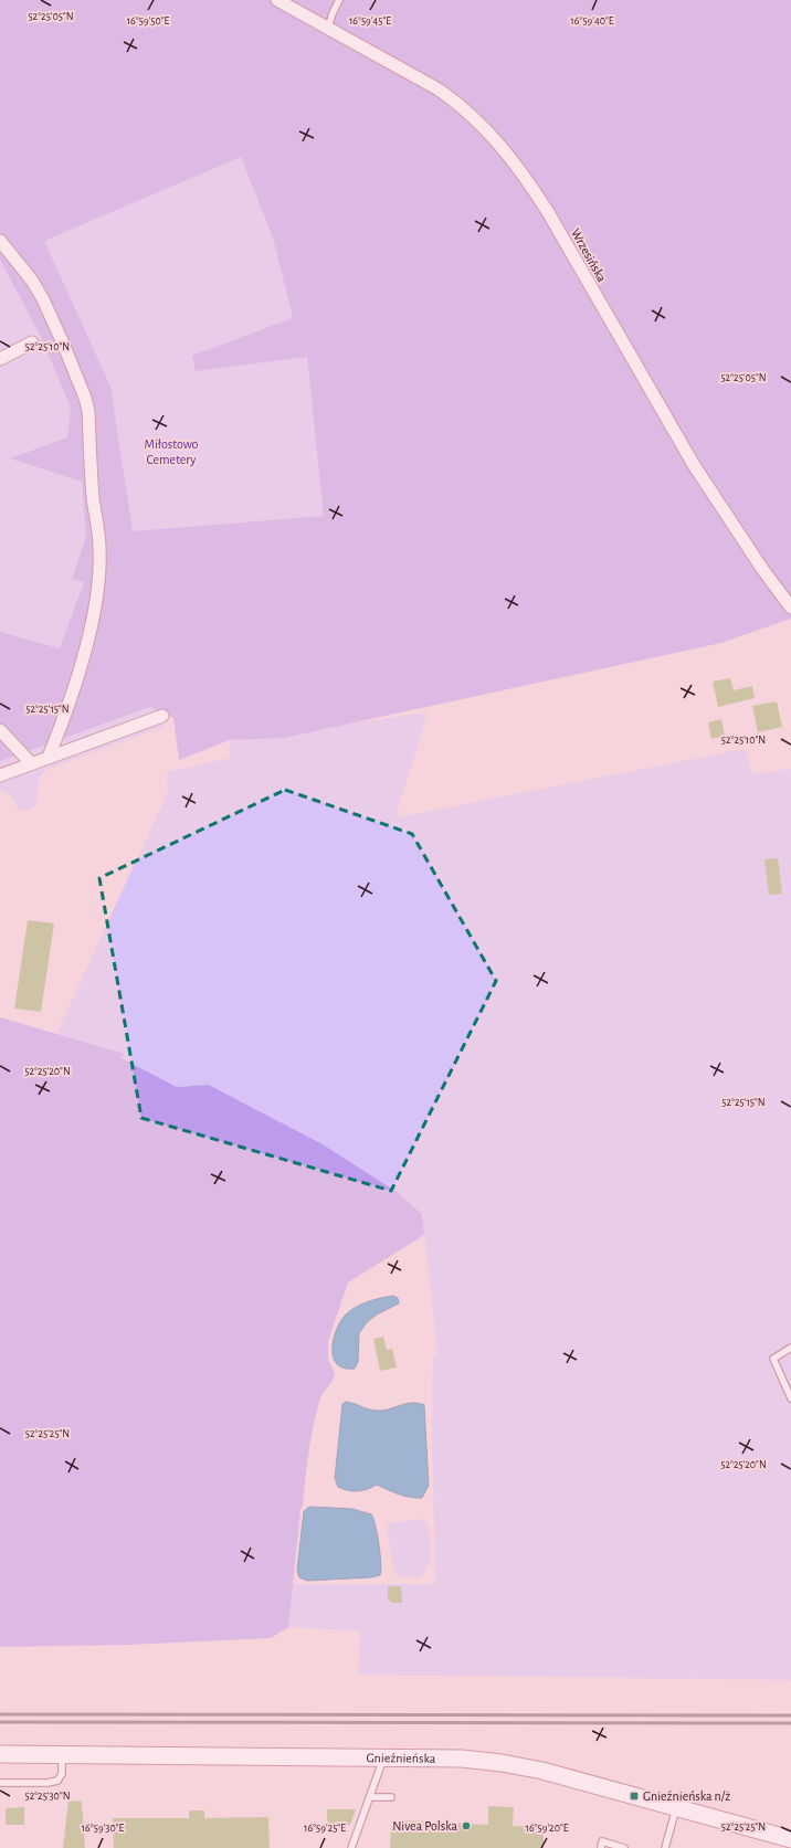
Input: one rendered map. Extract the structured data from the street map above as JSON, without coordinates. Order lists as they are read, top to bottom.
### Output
{
  "streets": {
    "street": ["Wrzesińska", "Gnieźnieńska"]
  },
  "parks": ["Miłostowo Cemetery"],
  "places": {
    "transit": ["Gnieźnieńska n/ż"],
    "other": ["Nivea Polska"]
  },
  "coordinates": [
    "52°25'05\"N",
    "16°59'50\"E",
    "16°59'45\"E",
    "16°59'40\"E",
    "52°25'10\"N",
    "52°25'15\"N",
    "52°25'20\"N",
    "52°25'25\"N",
    "52°25'30\"N",
    "16°59'30\"E",
    "16°59'25\"E",
    "16°59'20\"E"
  ]
}
